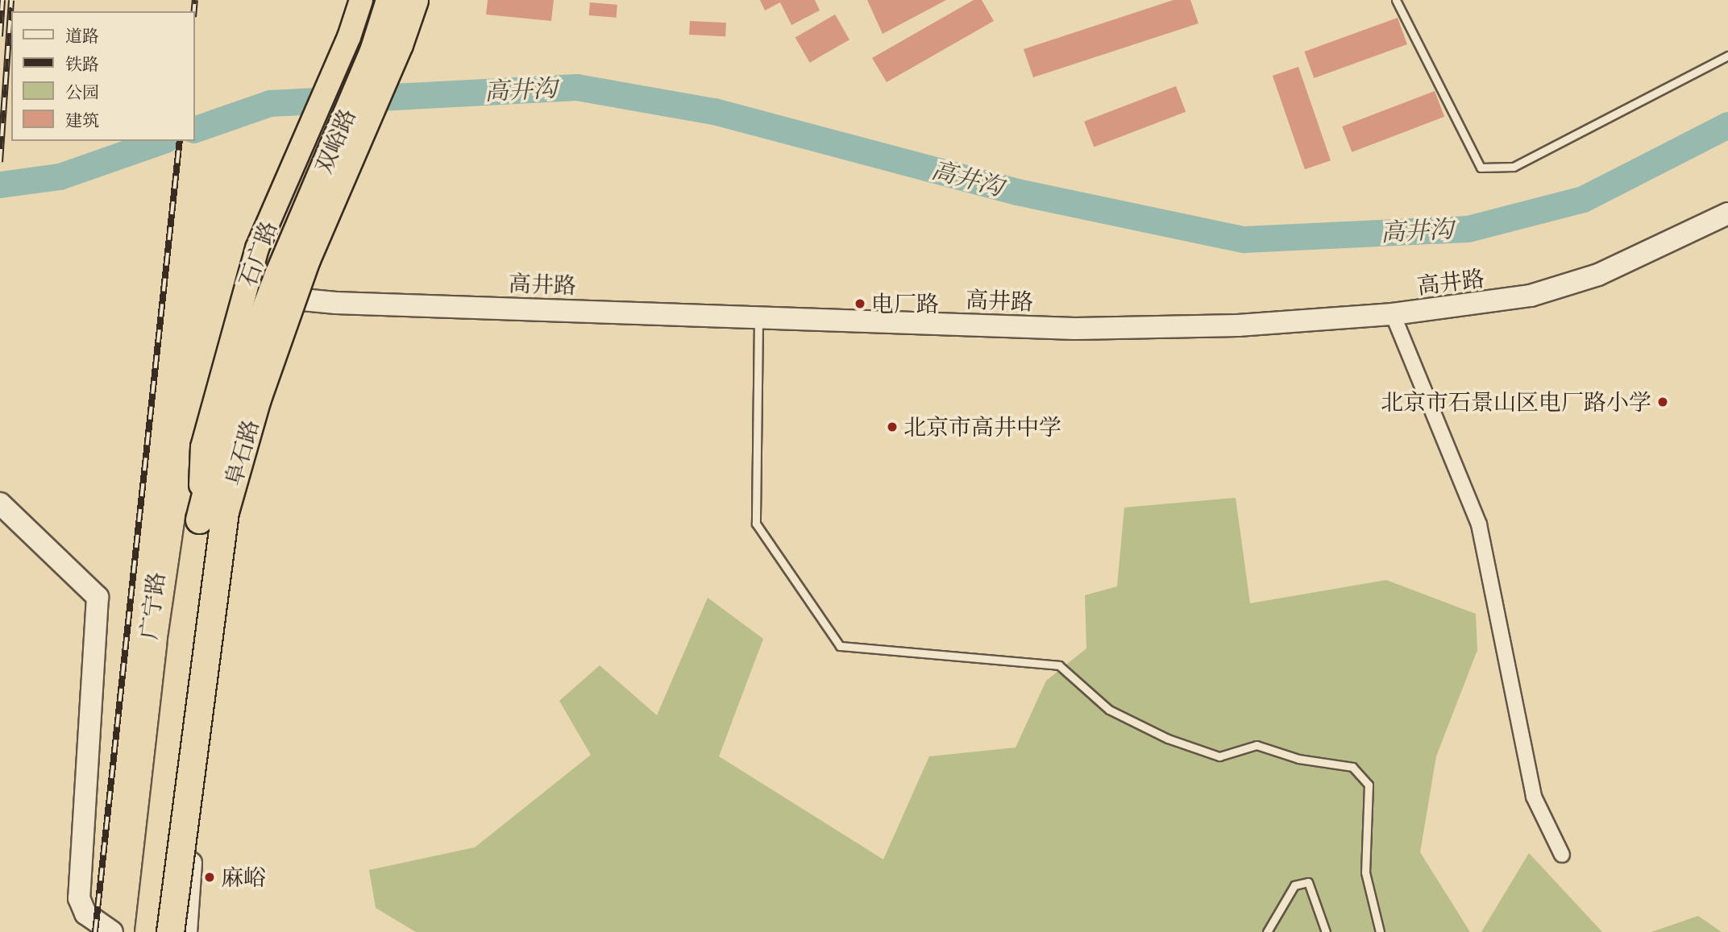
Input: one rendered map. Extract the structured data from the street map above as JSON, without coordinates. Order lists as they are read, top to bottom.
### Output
{
  "streets": {
    "highway": ["阜石路"],
    "main road": ["石广路"],
    "street": ["双峪路", "高井路", "广宁路"]
  },
  "crossings": [
    ["双峪路", "高井路"],
    ["双峪路", "阜石路"],
    ["双峪路", "广宁路"],
    ["石广路", "阜石路"],
    ["高井路", "广宁路"],
    ["阜石路", "广宁路"]
  ],
  "water": ["高井沟"],
  "places": [
    "电厂路",
    "北京市石景山区电厂路小学",
    "北京市高井中学",
    "麻峪"
  ],
  "legend": [
    "道路",
    "铁路",
    "公园",
    "建筑"
  ]
}
